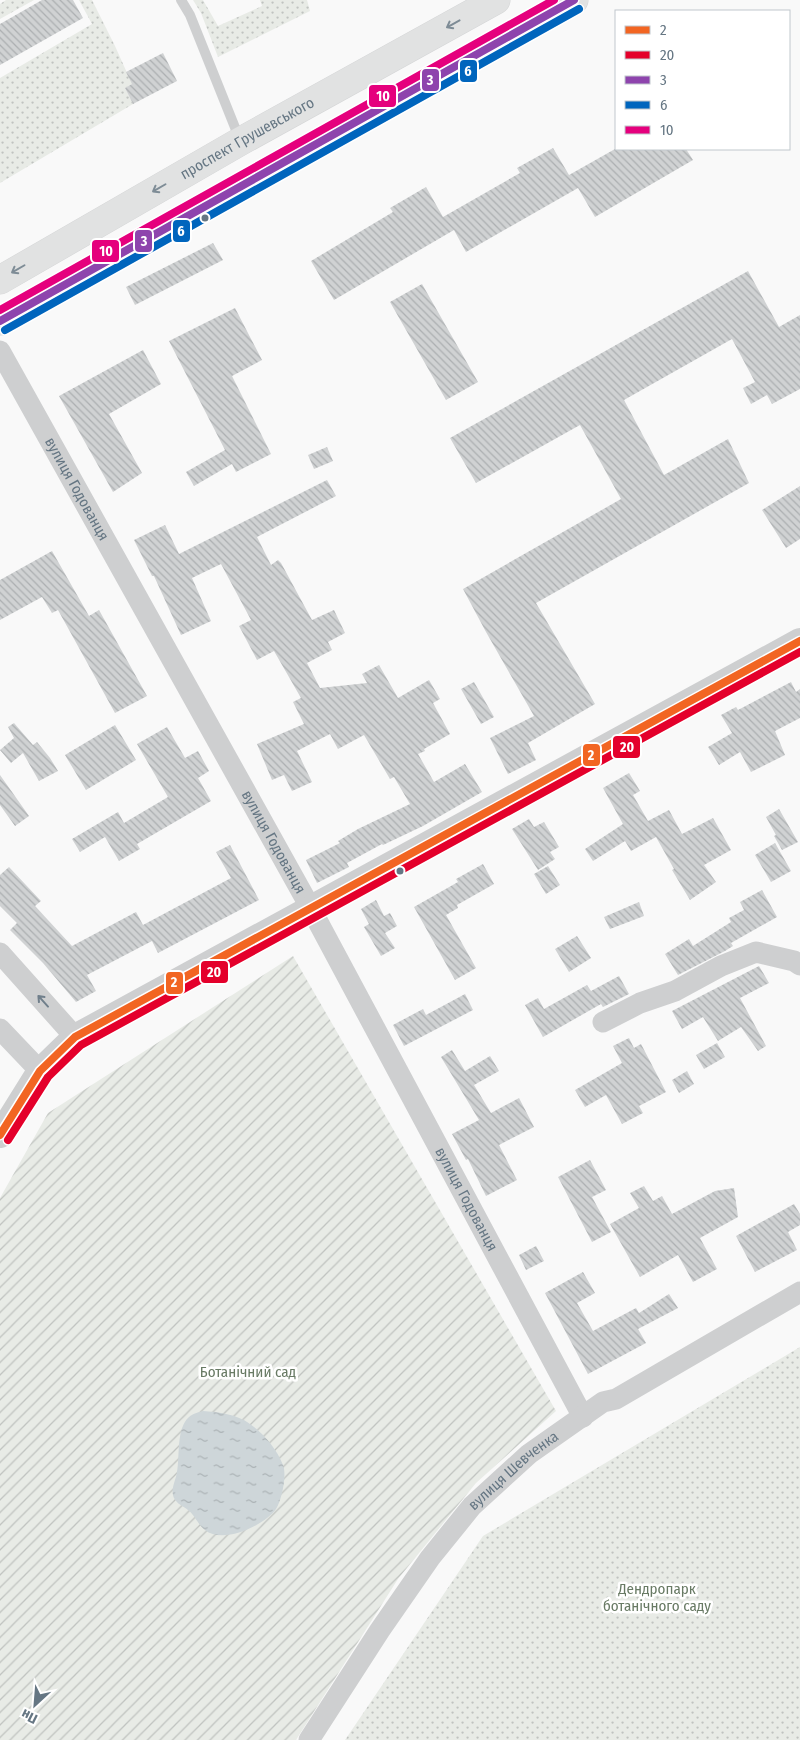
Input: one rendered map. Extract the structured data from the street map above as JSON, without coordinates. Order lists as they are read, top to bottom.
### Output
{
  "streets": {
    "main road": ["проспект Грушевського"],
    "street": ["вулиця Годованця", "вулиця Шевченка"]
  },
  "crossings": [
    ["вулиця Годованця", "вулиця Шевченка"]
  ],
  "parks": ["Ботанічний сад", "Дендропарк ботанічного саду"],
  "lines": [
    "transit line 3",
    "transit line 10",
    "transit line 6",
    "transit line 2",
    "transit line 20"
  ],
  "legend": [
    "2",
    "20",
    "3",
    "6",
    "10"
  ],
  "north": "bottom left"
}
